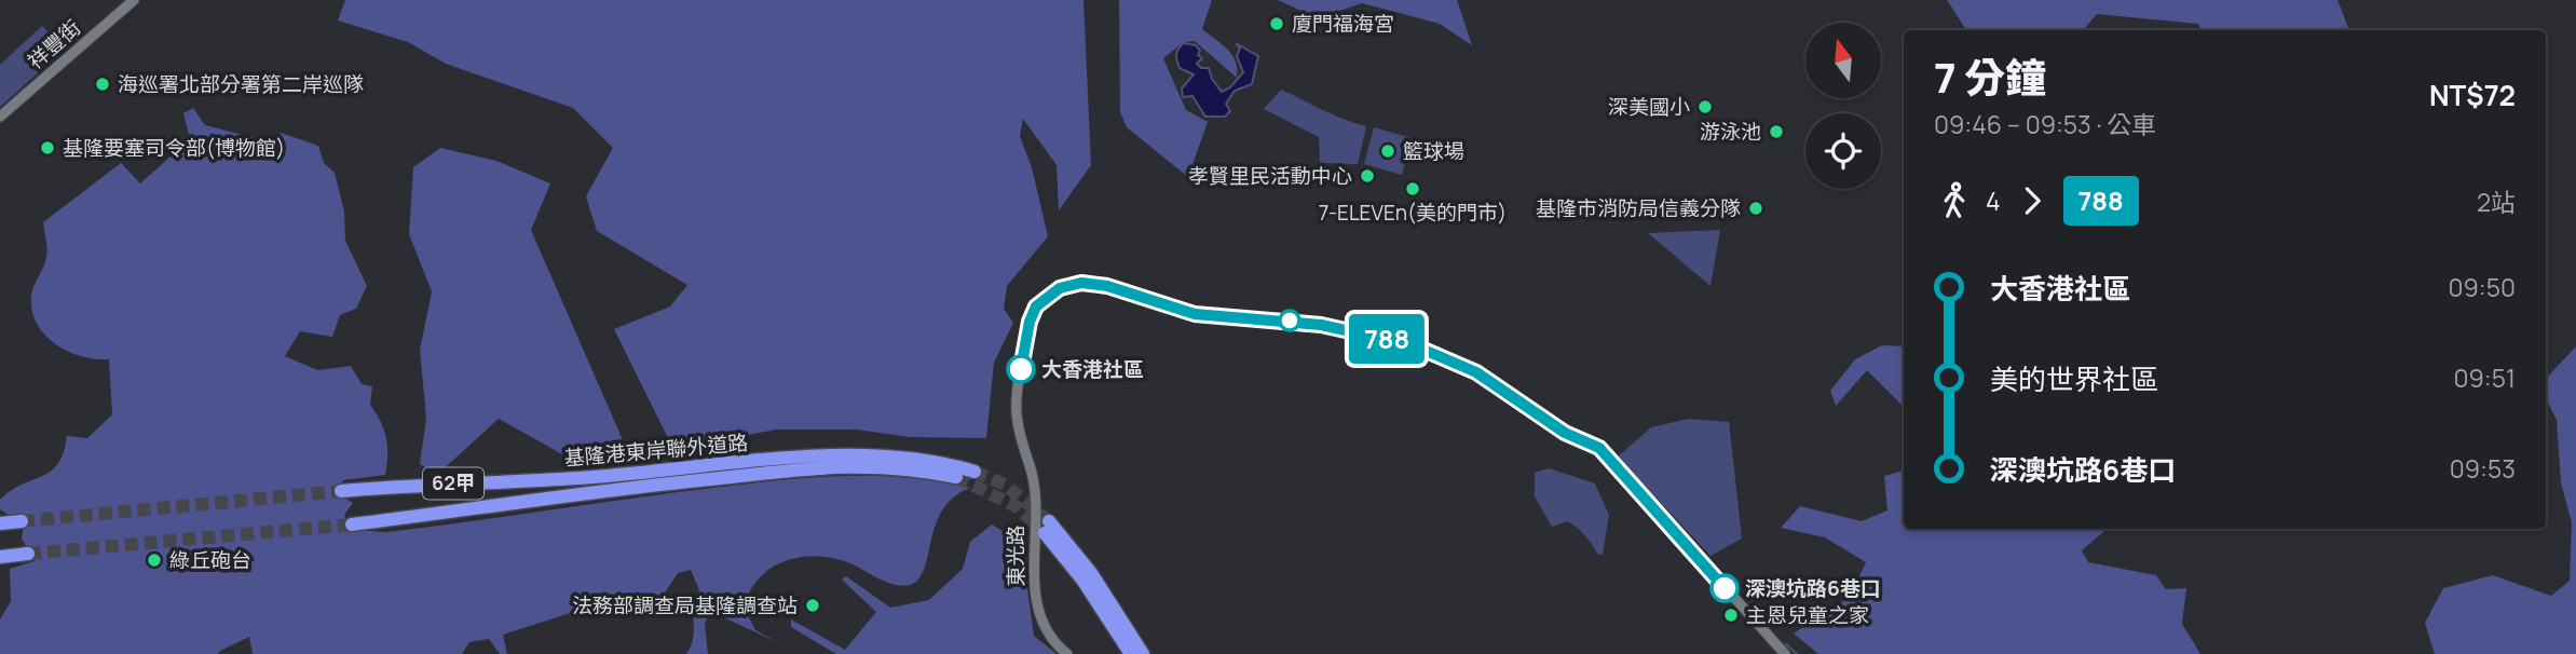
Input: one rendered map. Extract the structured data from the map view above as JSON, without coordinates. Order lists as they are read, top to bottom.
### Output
{
  "streets": {
    "highway": ["基隆港東岸聯外道路", "62甲"],
    "street": ["祥豐街", "東光路"]
  },
  "places": [
    "廈門福海宮",
    "海巡署北部分署第二岸巡隊",
    "深美國小",
    "游泳池",
    "基隆要塞司令部(博物館)",
    "籃球場",
    "孝賢里民活動中心",
    "7-ELEVEn(美的門市)",
    "基隆市消防局信義分隊",
    "大香港社區",
    "綠丘砲台",
    "深澳坑路6巷口",
    "法務部調查局基隆調查站",
    "主恩兒童之家"
  ],
  "lines": ["bus line 788"],
  "north": "top",
  "page": {
    "on_map": "788",
    "heading": ["7 分鐘", "09:46 – 09:53 · 公車", "NT$72"],
    "legs": ["4", "788", "2站"],
    "list": [
      {
        "name": "大香港社區",
        "value": "09:50"
      },
      {
        "name": "美的世界社區",
        "value": "09:51"
      },
      {
        "name": "深澳坑路6巷口",
        "value": "09:53"
      }
    ]
  }
}
